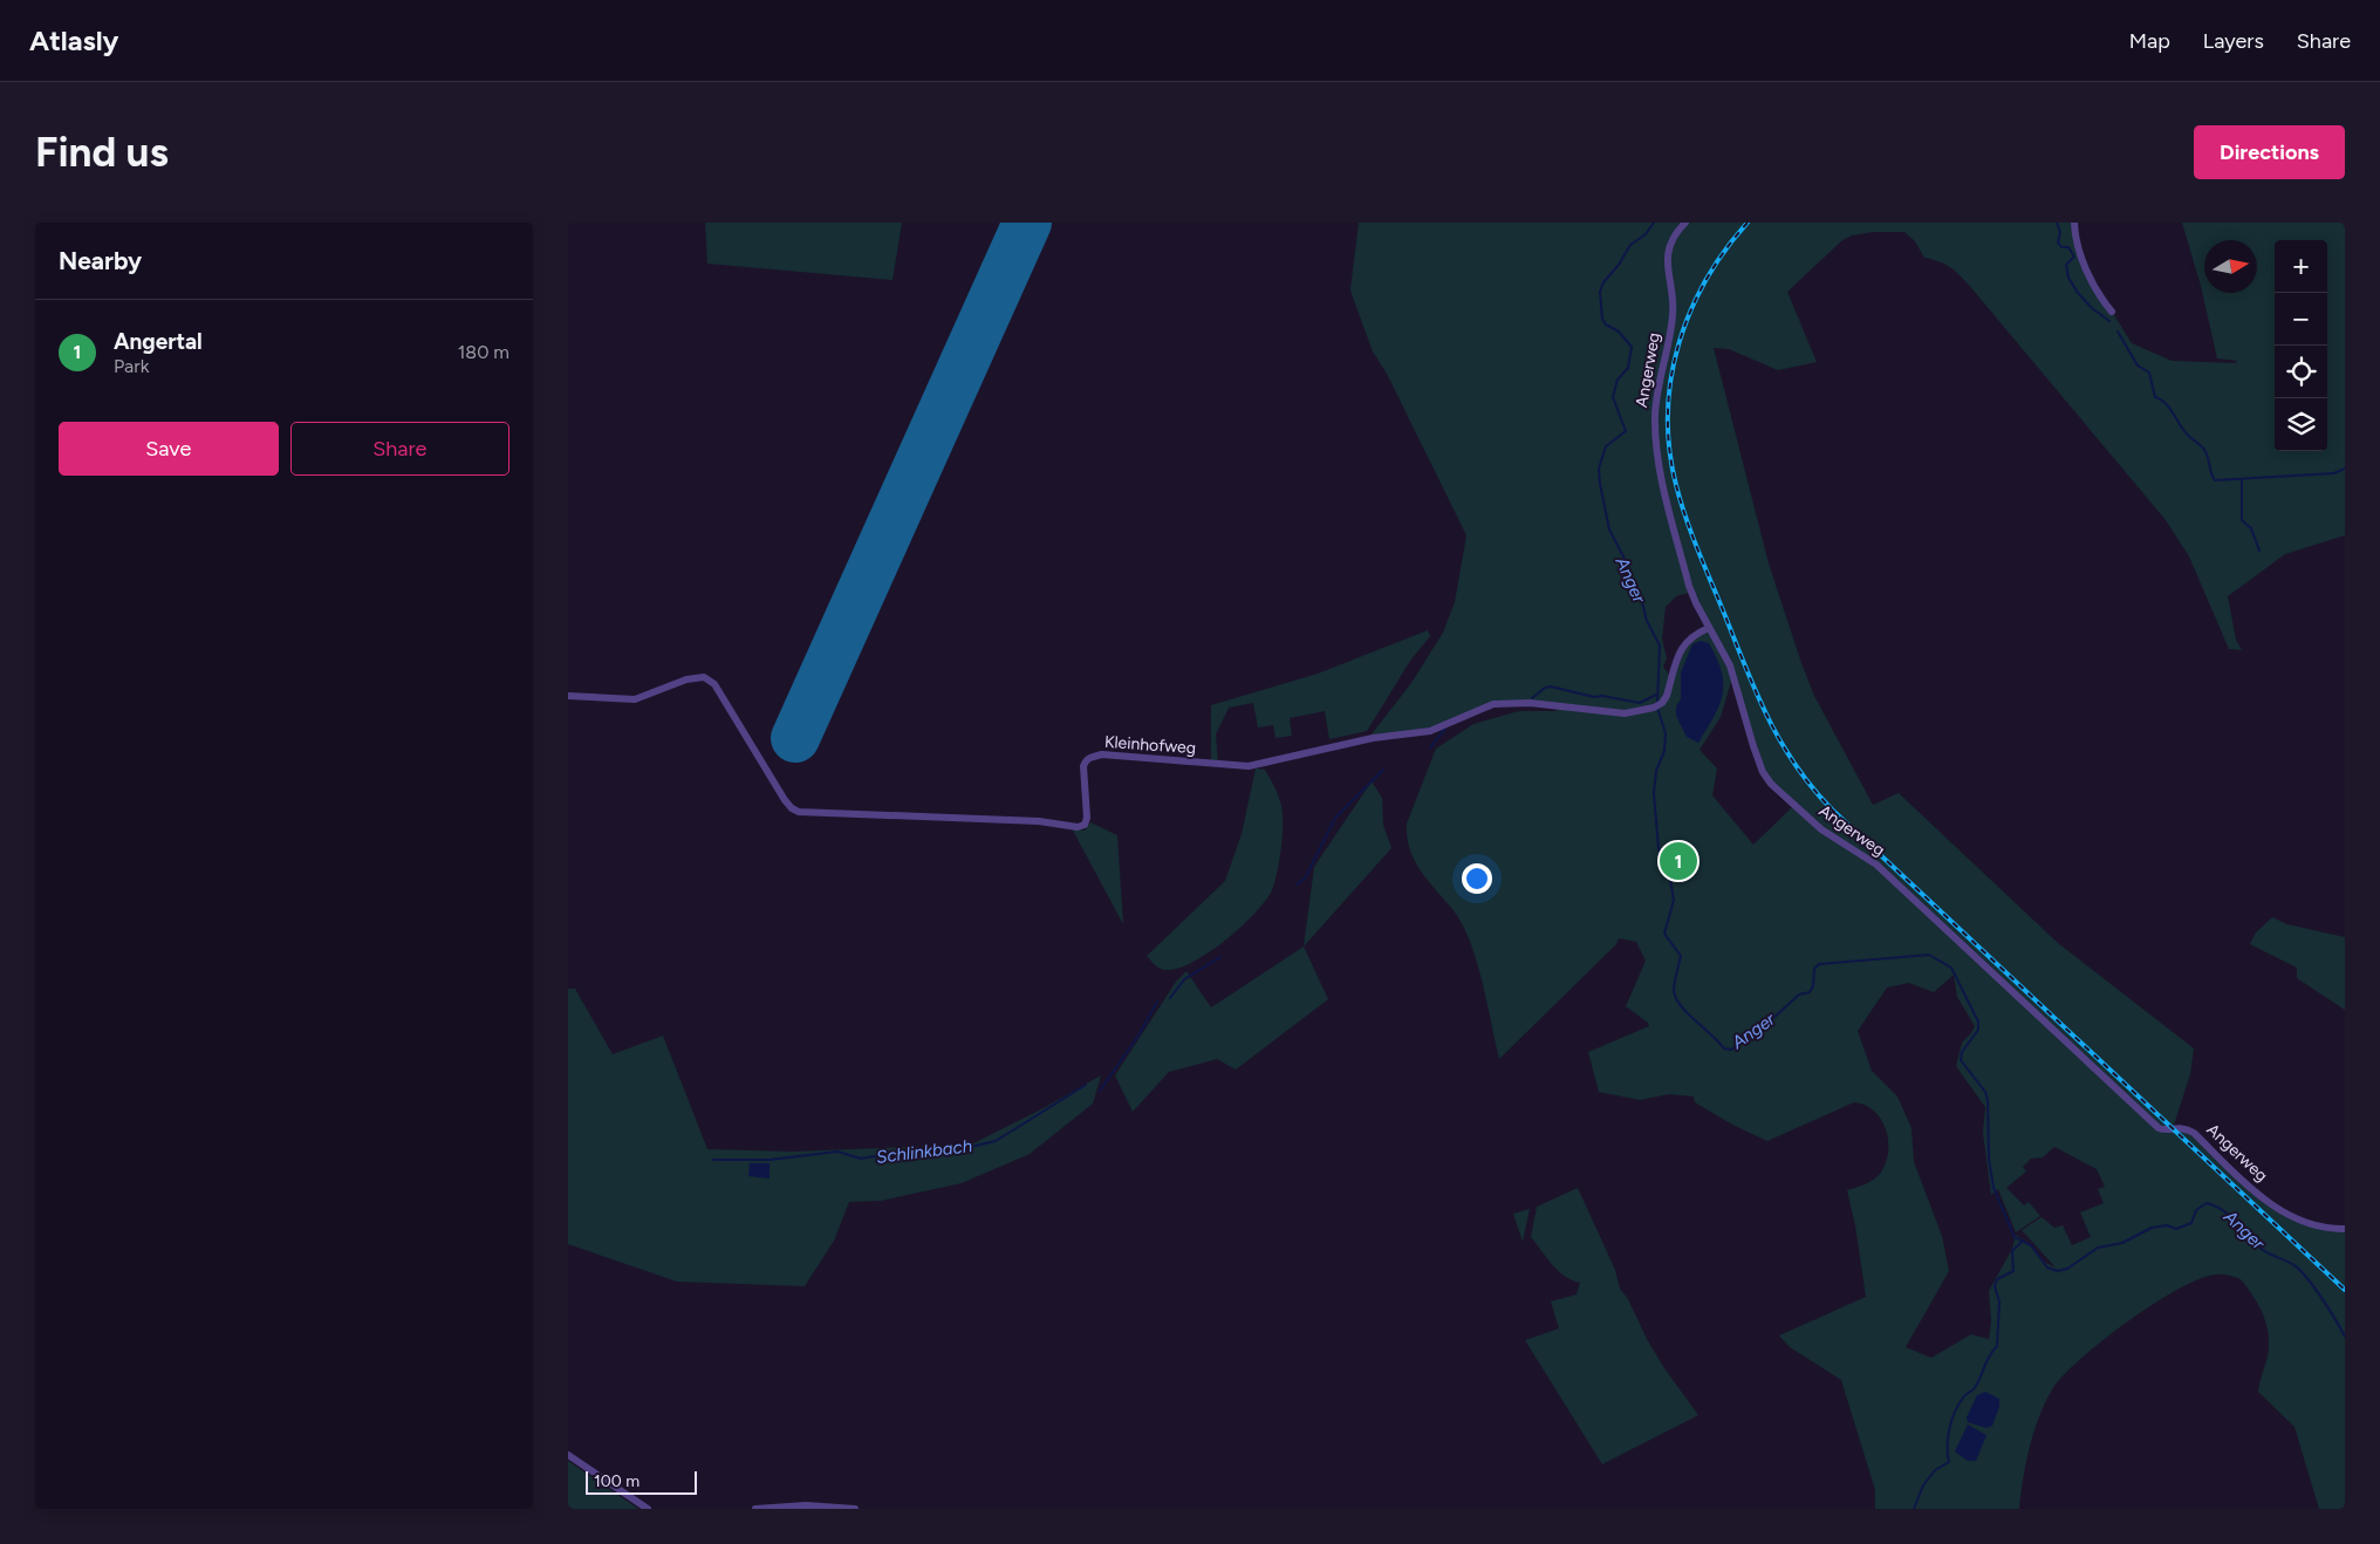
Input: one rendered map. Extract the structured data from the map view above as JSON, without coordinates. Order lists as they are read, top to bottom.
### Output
{
  "streets": {
    "street": ["Angerweg", "Kleinhofweg"]
  },
  "crossings": [
    ["Angerweg", "Kleinhofweg"]
  ],
  "water": ["Anger", "Schlinkbach"],
  "scale_bar": "100 m",
  "north": "right",
  "page": {
    "header": "Atlasly",
    "nav": ["Map", "Layers", "Share"],
    "buttons": [
      "Directions",
      ["Save", "Share"]
    ],
    "title": "Find us",
    "heading": "Nearby",
    "map_buttons": ["+", "−"],
    "list": [
      {
        "mark": "1",
        "name": "Angertal",
        "note": "Park",
        "value": "180 m"
      }
    ],
    "pins": "1",
    "scale": "100 m"
  }
}
